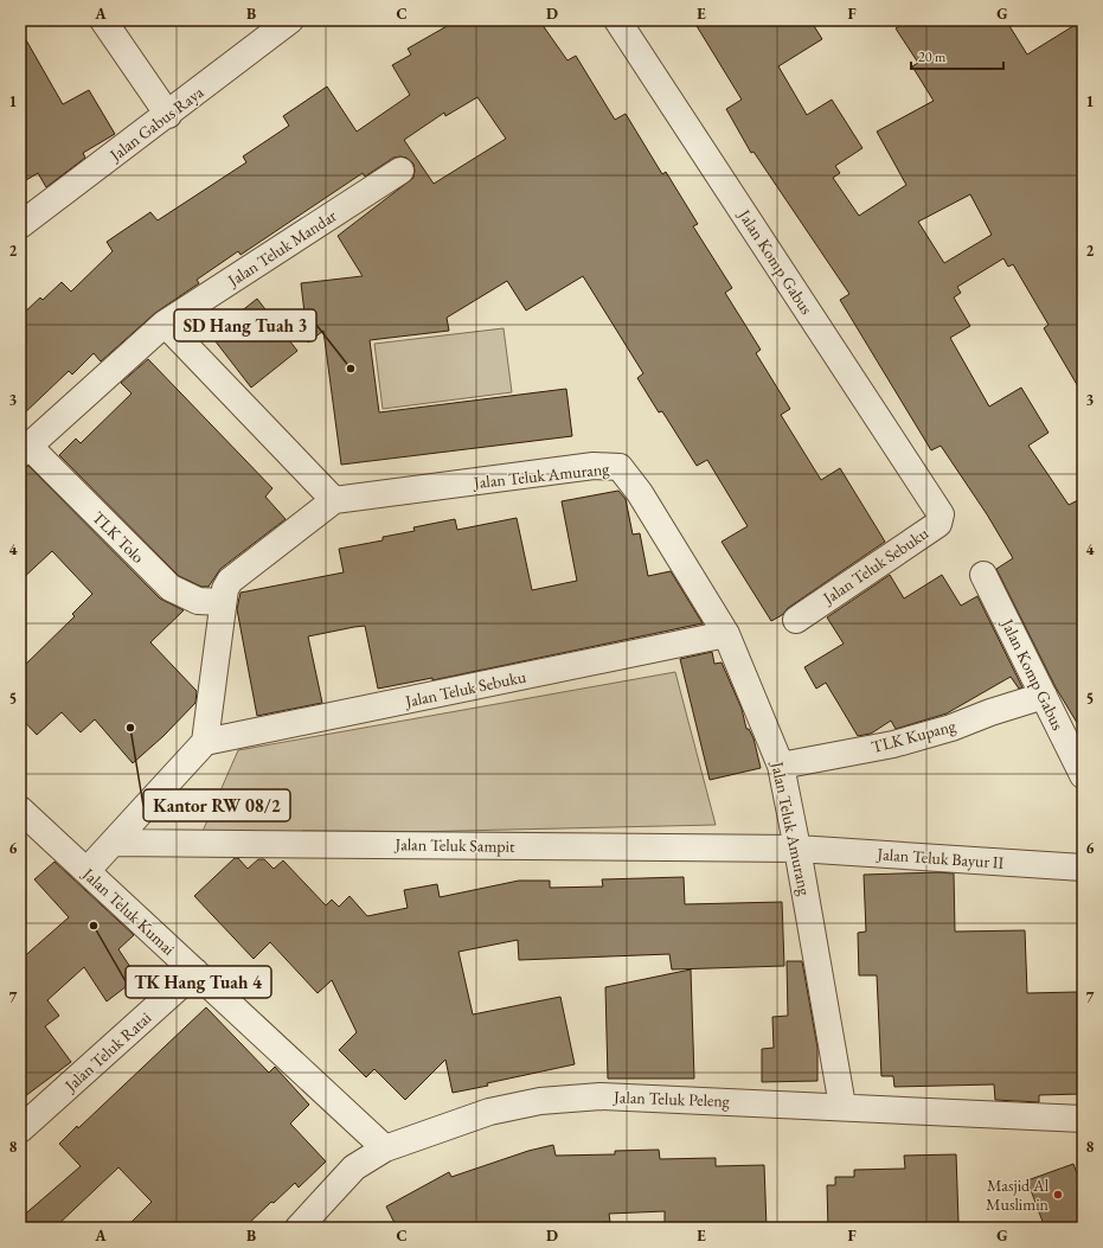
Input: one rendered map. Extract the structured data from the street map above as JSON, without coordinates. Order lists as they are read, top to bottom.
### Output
{
  "streets": {
    "street": [
      "Jalan Gabus Raya",
      "Jalan Teluk Mandar",
      "Jalan Komp Gabus",
      "Jalan Teluk Amurang",
      "TLK Tolo",
      "Jalan Teluk Sebuku",
      "TLK Kupang",
      "Jalan Teluk Sampit",
      "Jalan Teluk Bayur II",
      "Jalan Teluk Kumai",
      "Jalan Teluk Ratai",
      "Jalan Teluk Peleng"
    ]
  },
  "crossings": [
    ["Jalan Teluk Mandar", "TLK Tolo"],
    ["Jalan Komp Gabus", "Jalan Teluk Sebuku"],
    ["Jalan Komp Gabus", "TLK Kupang"],
    ["Jalan Teluk Amurang", "Jalan Teluk Sebuku"],
    ["Jalan Teluk Amurang", "TLK Kupang"],
    ["Jalan Teluk Amurang", "Jalan Teluk Sampit"],
    ["Jalan Teluk Amurang", "Jalan Teluk Bayur II"],
    ["Jalan Teluk Amurang", "Jalan Teluk Peleng"],
    ["Jalan Teluk Sampit", "Jalan Teluk Bayur II"],
    ["Jalan Teluk Kumai", "Jalan Teluk Ratai"],
    ["Jalan Teluk Kumai", "Jalan Teluk Peleng"]
  ],
  "places": [
    "SD Hang Tuah 3",
    "Kantor RW 08/2",
    "TK Hang Tuah 4",
    "Masjid Al Muslimin"
  ],
  "scale_bar": "20 m",
  "grid": {
    "columns": [
      "A",
      "B",
      "C",
      "D",
      "E",
      "F",
      "G"
    ],
    "rows": [
      "1",
      "2",
      "3",
      "4",
      "5",
      "6",
      "7",
      "8"
    ]
  }
}
